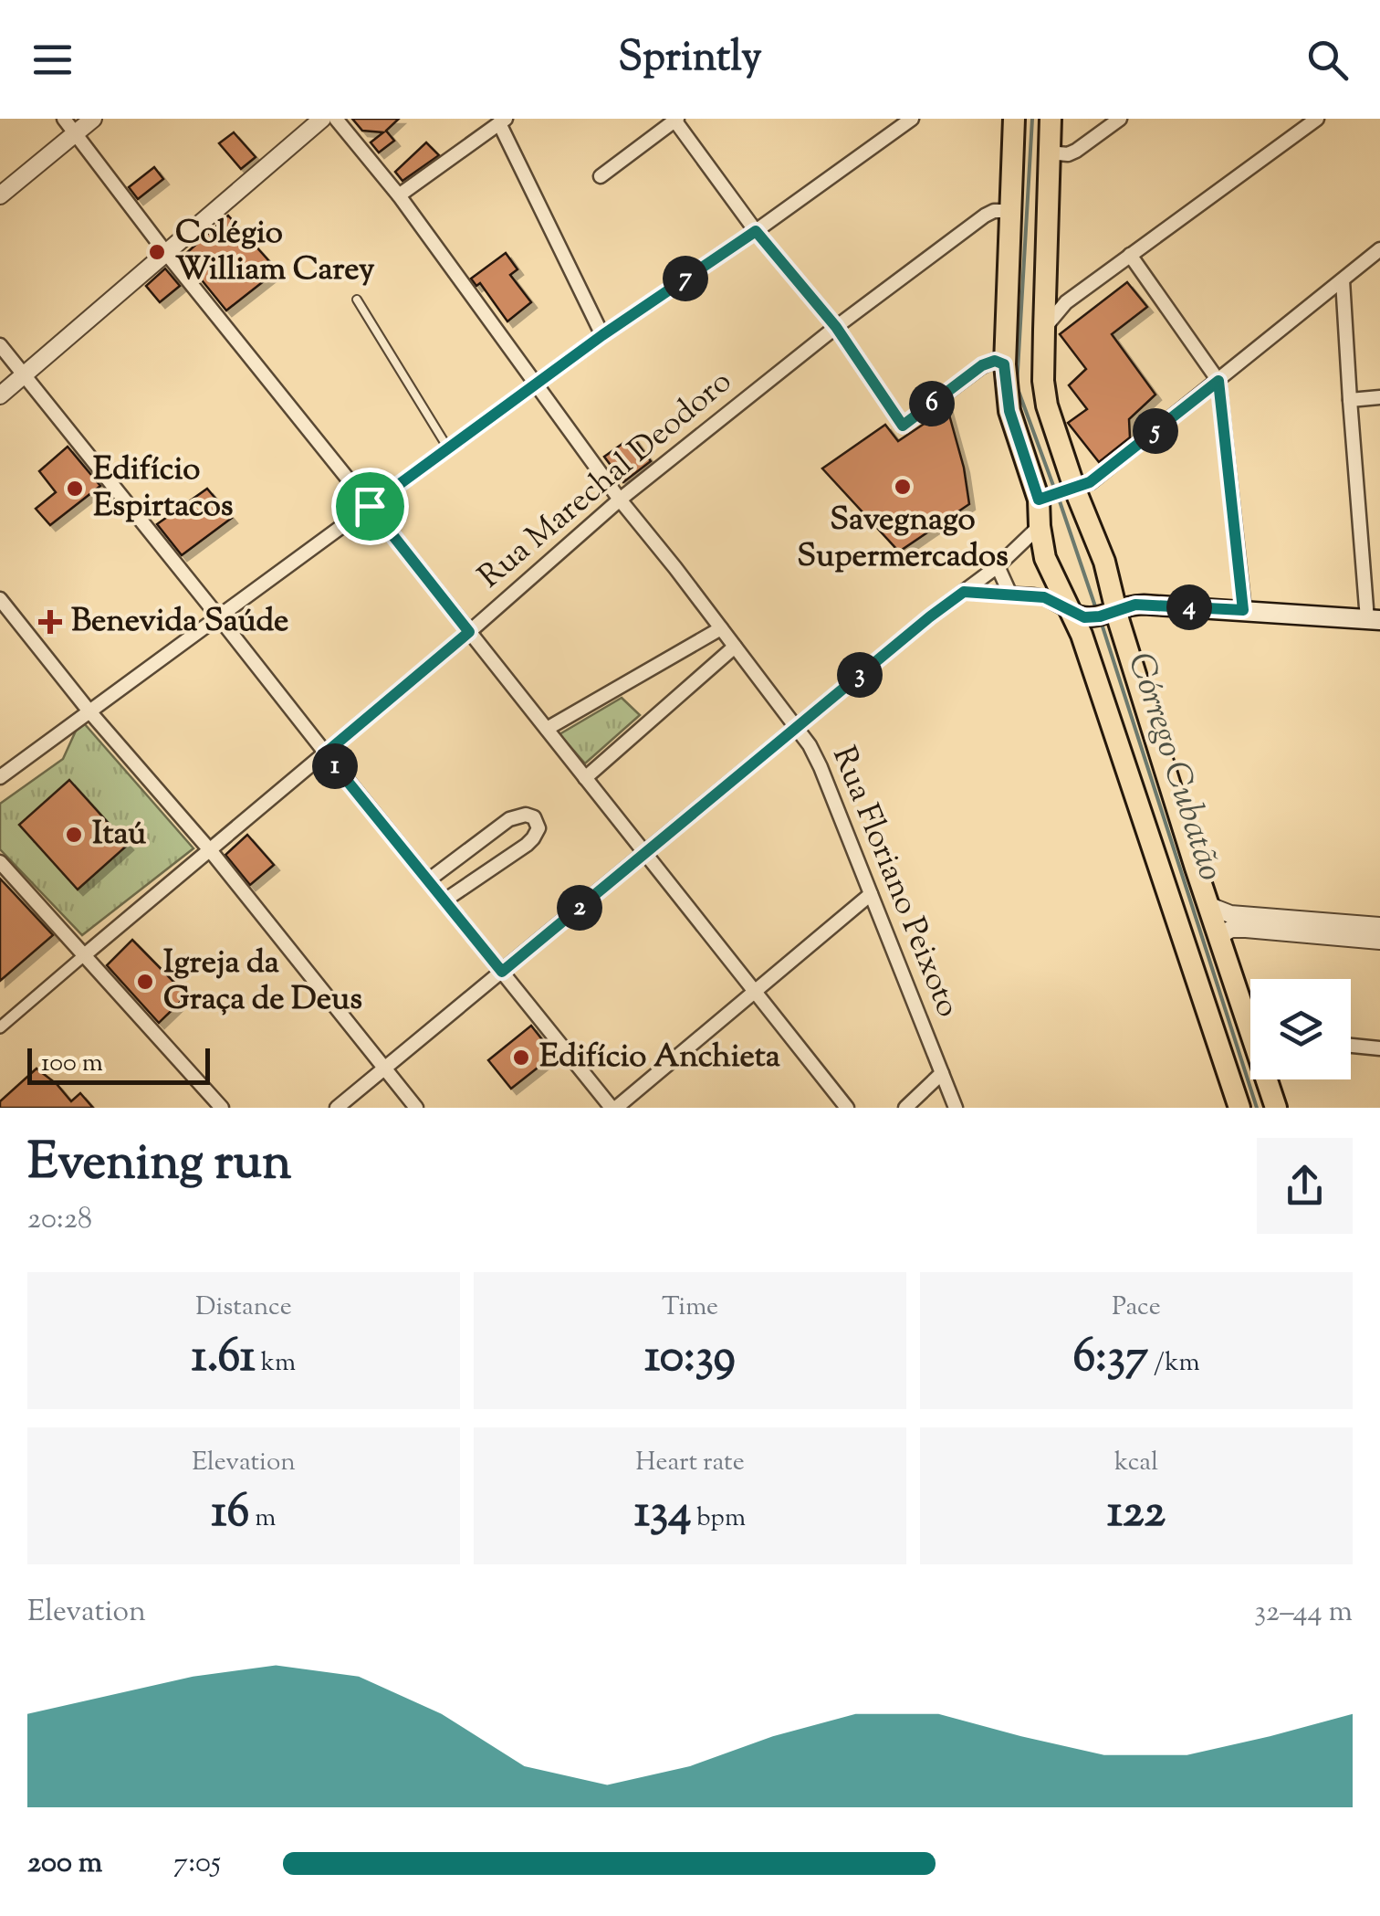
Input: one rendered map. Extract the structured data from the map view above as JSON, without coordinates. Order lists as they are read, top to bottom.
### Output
{
  "streets": {
    "street": ["Rua Marechal Deodoro", "Rua Floriano Peixoto"]
  },
  "crossings": [
    ["Rua Marechal Deodoro", "Rua Floriano Peixoto"]
  ],
  "water": ["Córrego Cubatão"],
  "places": {
    "other": [
      "Colégio William Carey",
      "Savegnago Supermercados",
      "Edifício Espirtacos",
      "Itaú",
      "Igreja da Graça de Deus",
      "Edifício Anchieta"
    ],
    "health": ["Benevida Saúde"]
  },
  "scale_bar": "100 m",
  "page": {
    "header": "Sprintly",
    "pins": [
      "7",
      "6",
      "5",
      "4",
      "3",
      "1",
      "2"
    ],
    "scale": "100 m",
    "heading": ["Evening run", "20:28"],
    "stats": [
      ["Distance", "1.61 km"],
      ["Time", "10:39"],
      ["Pace", "6:37 /km"],
      ["Elevation", "16 m"],
      ["Heart rate", "134 bpm"],
      ["kcal", "122"]
    ],
    "chart": ["Elevation", "32–44 m"],
    "list": [
      {
        "name": "200 m",
        "note": "7:05"
      }
    ]
  }
}
